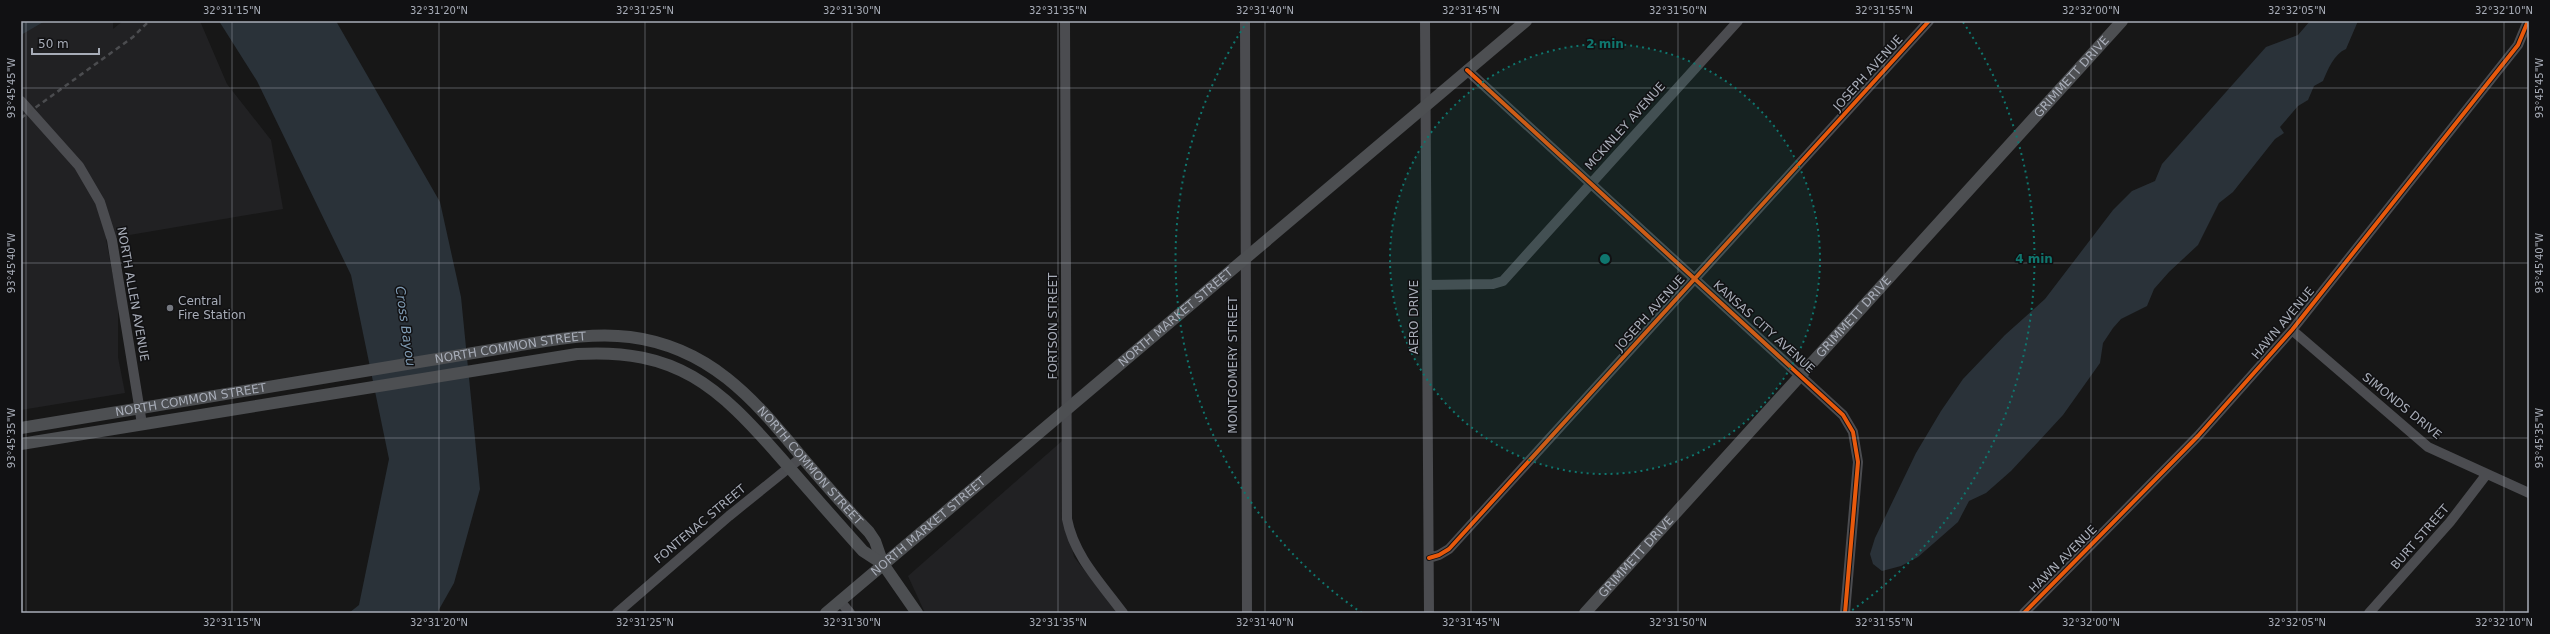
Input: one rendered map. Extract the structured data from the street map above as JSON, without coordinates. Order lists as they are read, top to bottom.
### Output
{
  "streets": {
    "main road": ["GRIMMETT DRIVE", "NORTH MARKET STREET", "NORTH COMMON STREET"],
    "street": [
      "JOSEPH AVENUE",
      "MCKINLEY AVENUE",
      "NORTH ALLEN AVENUE",
      "AERO DRIVE",
      "HAWN AVENUE",
      "FORTSON STREET",
      "KANSAS CITY AVENUE",
      "MONTGOMERY STREET",
      "SIMONDS DRIVE",
      "FONTENAC STREET",
      "BURT STREET"
    ]
  },
  "crossings": [
    ["JOSEPH AVENUE", "AERO DRIVE"],
    ["JOSEPH AVENUE", "KANSAS CITY AVENUE"],
    ["GRIMMETT DRIVE", "KANSAS CITY AVENUE"],
    ["MCKINLEY AVENUE", "AERO DRIVE"],
    ["MCKINLEY AVENUE", "KANSAS CITY AVENUE"],
    ["NORTH ALLEN AVENUE", "NORTH COMMON STREET"],
    ["NORTH MARKET STREET", "AERO DRIVE"],
    ["NORTH MARKET STREET", "FORTSON STREET"],
    ["NORTH MARKET STREET", "KANSAS CITY AVENUE"],
    ["NORTH MARKET STREET", "NORTH COMMON STREET"],
    ["NORTH MARKET STREET", "MONTGOMERY STREET"],
    ["HAWN AVENUE", "SIMONDS DRIVE"],
    ["NORTH COMMON STREET", "FONTENAC STREET"],
    ["SIMONDS DRIVE", "BURT STREET"]
  ],
  "water": ["Cross Bayou"],
  "places": ["Central Fire Station"],
  "scale_bar": "50 m",
  "coordinates": [
    "32°31'15\"N",
    "32°31'20\"N",
    "32°31'25\"N",
    "32°31'30\"N",
    "32°31'35\"N",
    "32°31'40\"N",
    "32°31'45\"N",
    "32°31'50\"N",
    "32°31'55\"N",
    "32°32'00\"N",
    "32°32'05\"N",
    "32°32'10\"N",
    "93°45'45\"W",
    "93°45'40\"W",
    "93°45'35\"W"
  ],
  "rings": ["2 min", "4 min"]
}
